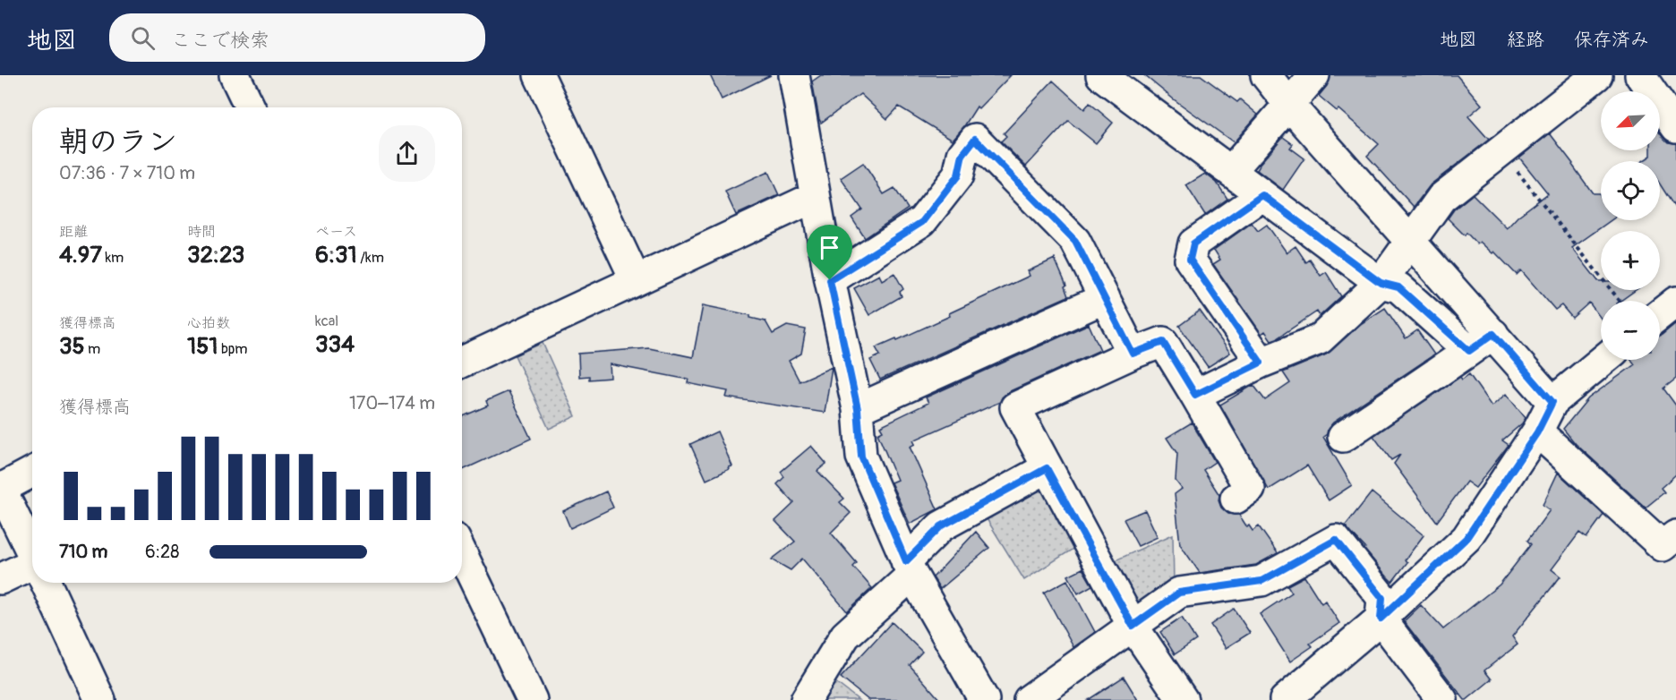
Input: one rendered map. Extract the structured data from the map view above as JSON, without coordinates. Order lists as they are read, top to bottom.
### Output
{
  "north": "bottom left",
  "page": {
    "header": "地図",
    "search": "ここで検索",
    "nav": ["地図", "経路", "保存済み"],
    "map_buttons": ["+", "−"],
    "heading": ["朝のラン", "07:36 · 7 × 710 m"],
    "stats": [
      ["距離", "4.97 km"],
      ["時間", "32:23"],
      ["ペース", "6:31 /km"],
      ["獲得標高", "35 m"],
      ["心拍数", "151 bpm"],
      ["kcal", "334"]
    ],
    "chart": ["獲得標高", "170–174 m"],
    "list": [
      {
        "name": "710 m",
        "note": "6:28"
      }
    ]
  }
}
